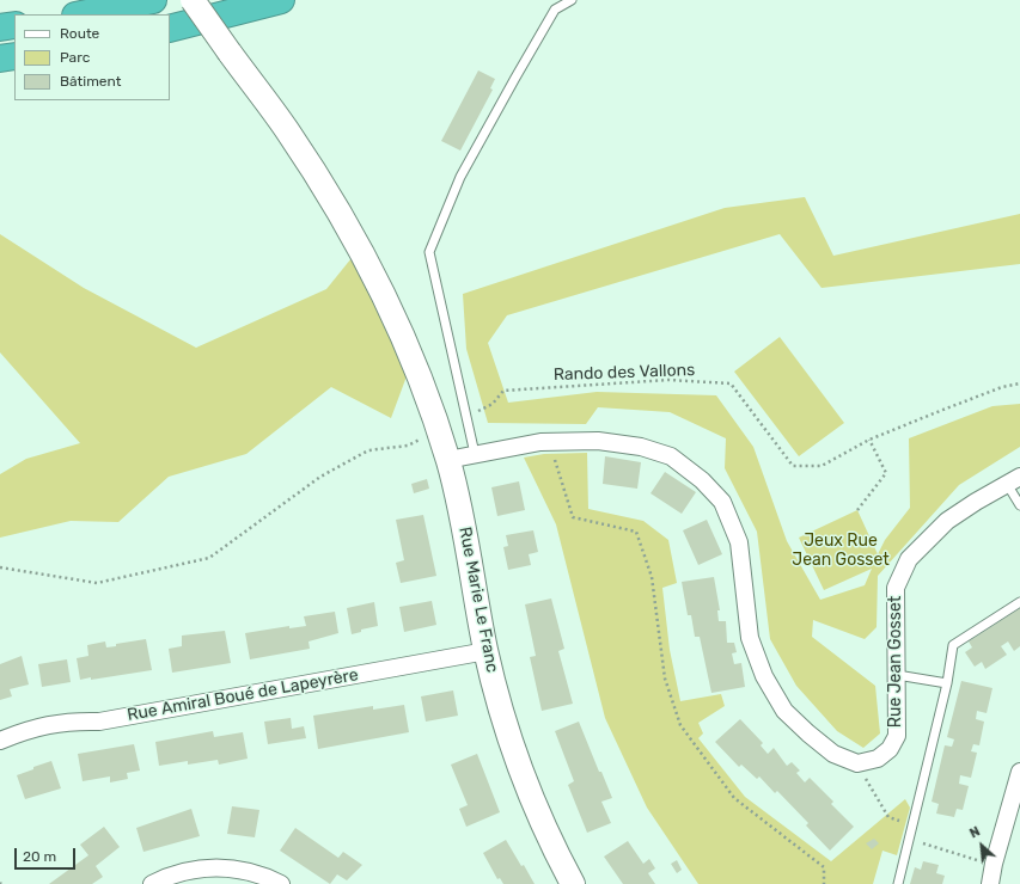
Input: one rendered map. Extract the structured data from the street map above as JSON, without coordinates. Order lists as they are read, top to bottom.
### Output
{
  "streets": {
    "street": ["Rue Marie Le Franc", "Rue Jean Gosset", "Rue Amiral Boué de Lapeyrère"],
    "path": ["Rando des Vallons"]
  },
  "crossings": [
    ["Rue Marie Le Franc", "Rue Amiral Boué de Lapeyrère"]
  ],
  "parks": ["Jeux Rue Jean Gosset"],
  "legend": ["Route", "Parc", "Bâtiment"],
  "scale_bar": "20 m",
  "north": "top left"
}
